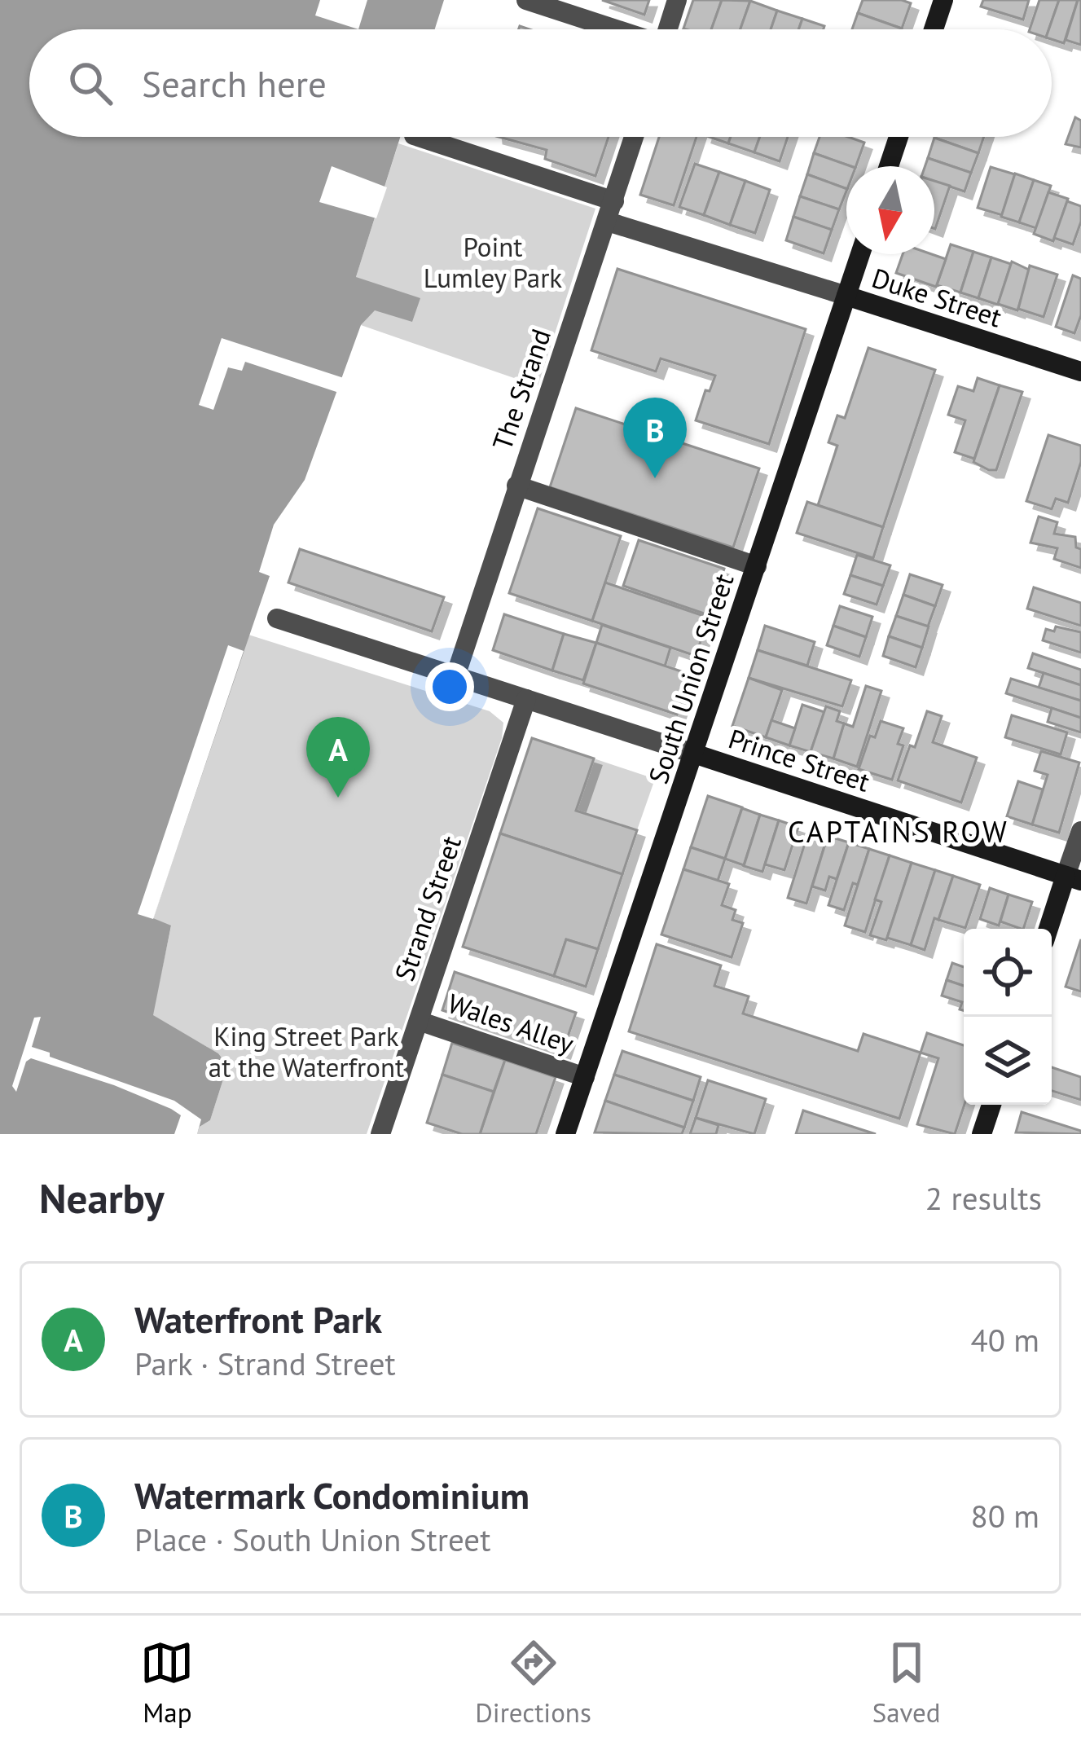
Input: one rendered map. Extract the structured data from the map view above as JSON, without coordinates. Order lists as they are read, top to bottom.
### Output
{
  "streets": {
    "street": [
      "Duke Street",
      "The Strand",
      "South Union Street",
      "Prince Street",
      "Strand Street",
      "Wales Alley"
    ]
  },
  "crossings": [
    ["Duke Street", "The Strand"],
    ["Duke Street", "South Union Street"],
    ["The Strand", "Prince Street"],
    ["South Union Street", "Prince Street"],
    ["South Union Street", "Wales Alley"],
    ["Prince Street", "Strand Street"],
    ["Strand Street", "Wales Alley"]
  ],
  "districts": ["CAPTAINS ROW"],
  "parks": ["Point Lumley Park", "King Street Park at the Waterfront"],
  "north": "bottom",
  "page": {
    "search": "Search here",
    "pins": ["B", "A"],
    "heading": ["Nearby", "2 results"],
    "list": [
      {
        "mark": "A",
        "name": "Waterfront Park",
        "note": "Park · Strand Street",
        "value": "40 m"
      },
      {
        "mark": "B",
        "name": "Watermark Condominium",
        "note": "Place · South Union Street",
        "value": "80 m"
      }
    ],
    "nav": ["Map", "Directions", "Saved"]
  }
}
